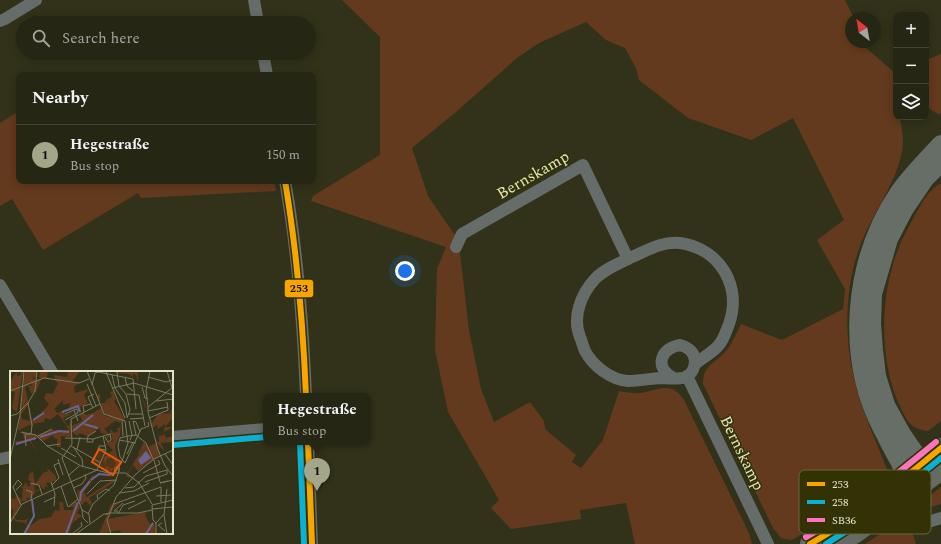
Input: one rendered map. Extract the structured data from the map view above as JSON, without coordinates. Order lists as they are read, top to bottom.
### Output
{
  "streets": {
    "street": ["Bernskamp"]
  },
  "lines": ["transit line 253", "transit line 258", "transit line SB36"],
  "legend": ["253", "258", "SB36"],
  "north": "top left",
  "page": {
    "map_buttons": ["+", "−"],
    "search": "Search here",
    "heading": "Nearby",
    "list": [
      {
        "mark": "1",
        "name": "Hegestraße",
        "note": "Bus stop",
        "value": "150 m"
      }
    ],
    "popup": ["Hegestraße", "Bus stop"],
    "pins": "1"
  }
}
